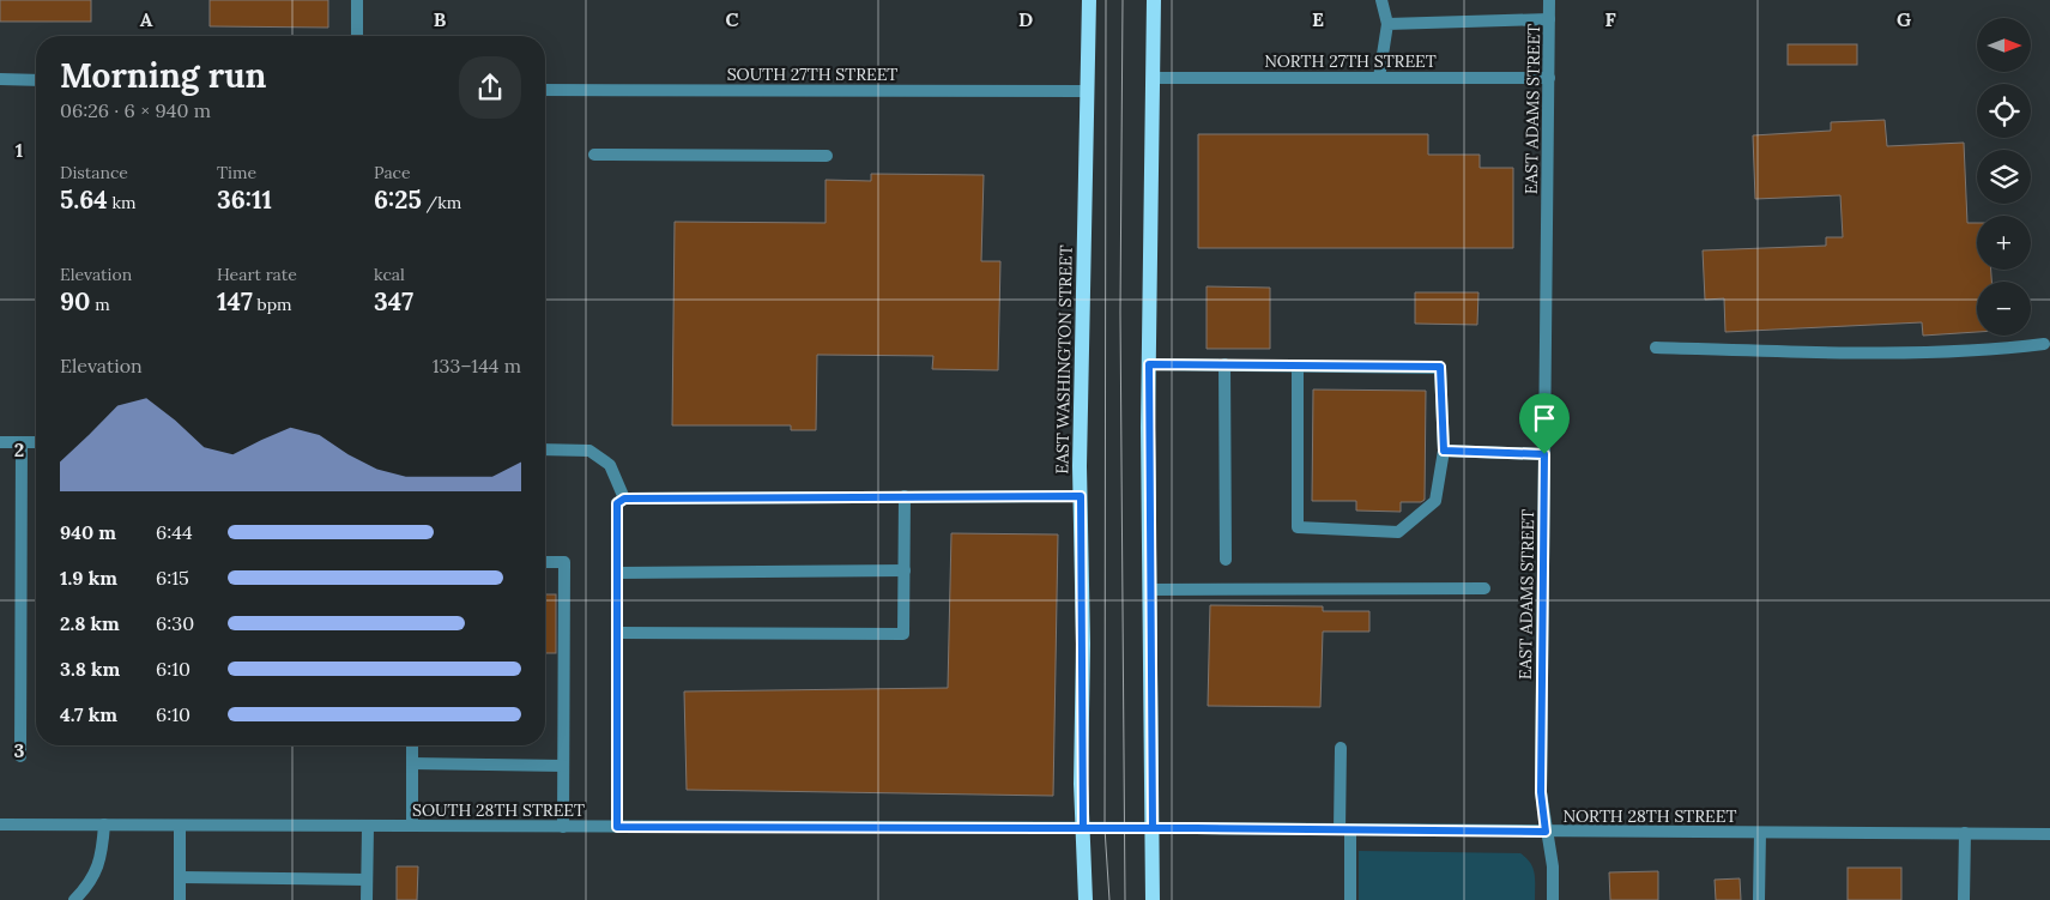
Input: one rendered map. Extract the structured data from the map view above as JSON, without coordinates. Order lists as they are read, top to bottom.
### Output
{
  "streets": {
    "main road": ["EAST WASHINGTON STREET"],
    "street": [
      "NORTH 27TH STREET",
      "SOUTH 27TH STREET",
      "EAST ADAMS STREET",
      "SOUTH 28TH STREET",
      "NORTH 28TH STREET"
    ]
  },
  "crossings": [
    ["NORTH 27TH STREET", "EAST ADAMS STREET"],
    ["SOUTH 27TH STREET", "EAST WASHINGTON STREET"],
    ["EAST ADAMS STREET", "NORTH 28TH STREET"],
    ["EAST WASHINGTON STREET", "SOUTH 28TH STREET"],
    ["SOUTH 28TH STREET", "NORTH 28TH STREET"]
  ],
  "north": "right",
  "page": {
    "map_buttons": ["+", "−"],
    "heading": ["Morning run", "06:26 · 6 × 940 m"],
    "stats": [
      ["Distance", "5.64 km"],
      ["Time", "36:11"],
      ["Pace", "6:25 /km"],
      ["Elevation", "90 m"],
      ["Heart rate", "147 bpm"],
      ["kcal", "347"]
    ],
    "chart": ["Elevation", "133–144 m"],
    "list": [
      {
        "name": "940 m",
        "note": "6:44"
      },
      {
        "name": "1.9 km",
        "note": "6:15"
      },
      {
        "name": "2.8 km",
        "note": "6:30"
      },
      {
        "name": "3.8 km",
        "note": "6:10"
      },
      {
        "name": "4.7 km",
        "note": "6:10"
      }
    ]
  },
  "grid": {
    "columns": [
      "A",
      "B",
      "C",
      "D",
      "E",
      "F",
      "G"
    ],
    "rows": ["1", "2", "3"]
  }
}
